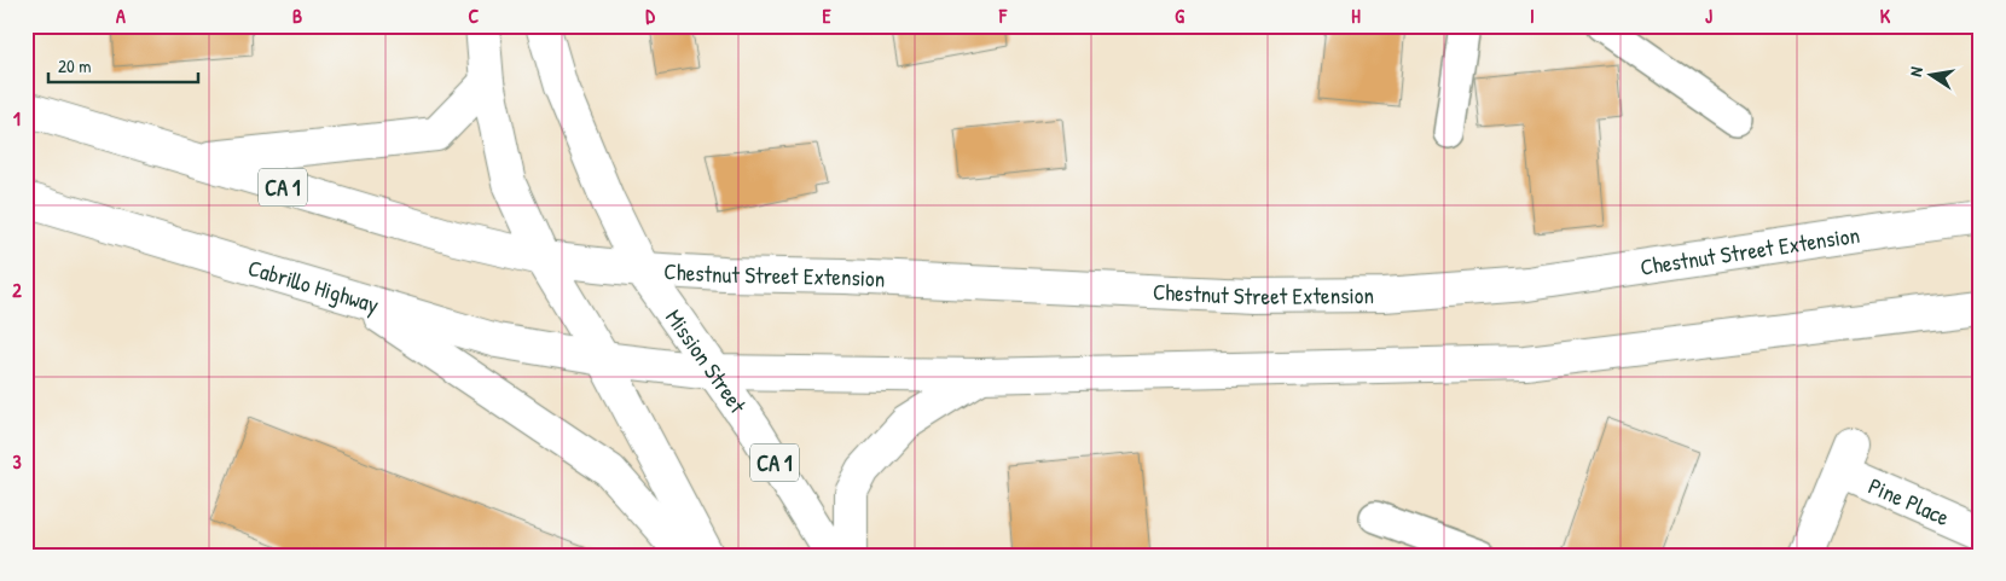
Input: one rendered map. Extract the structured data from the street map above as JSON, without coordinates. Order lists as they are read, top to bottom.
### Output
{
  "streets": {
    "main road": [
      "CA 1",
      "Chestnut Street Extension",
      "Cabrillo Highway",
      "Mission Street",
      "Pine Place"
    ]
  },
  "crossings": [
    ["CA 1", "Chestnut Street Extension"],
    ["Chestnut Street Extension", "Mission Street"]
  ],
  "scale_bar": "20 m",
  "north": "left",
  "grid": {
    "columns": [
      "A",
      "B",
      "C",
      "D",
      "E",
      "F",
      "G",
      "H",
      "I",
      "J",
      "K"
    ],
    "rows": ["1", "2", "3"]
  }
}
